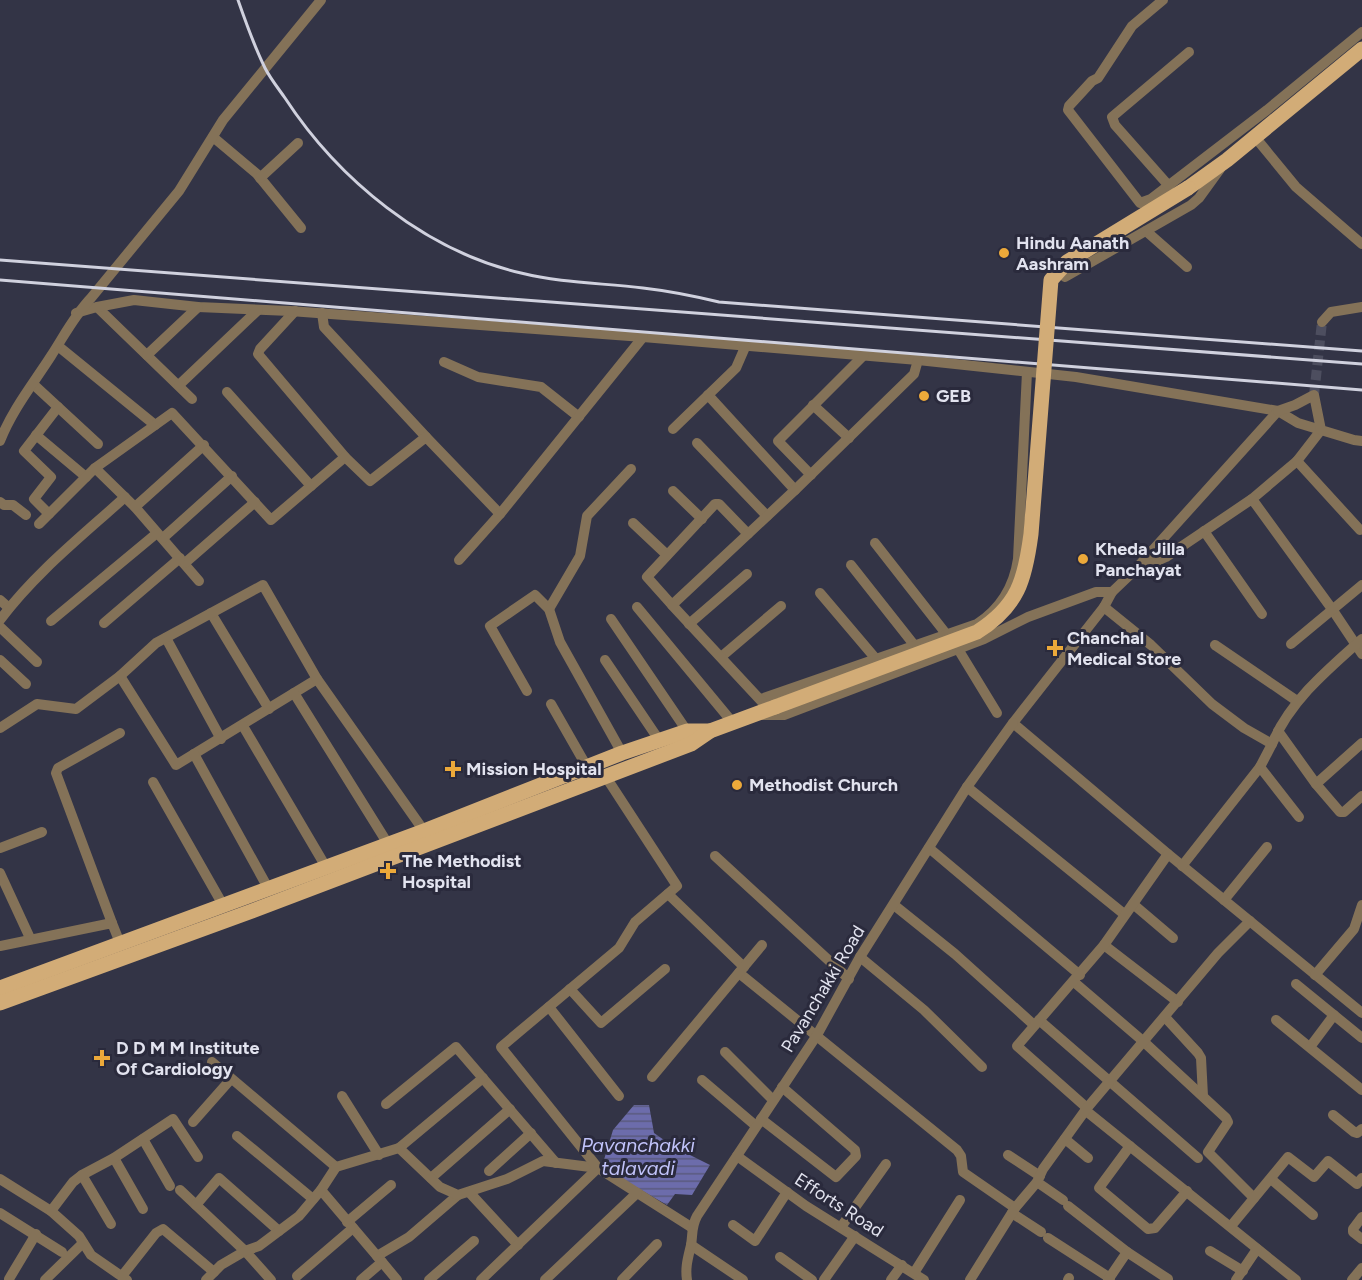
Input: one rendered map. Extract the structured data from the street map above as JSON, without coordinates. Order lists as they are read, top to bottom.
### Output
{
  "streets": {
    "street": ["Pavanchakki Road", "Efforts Road"]
  },
  "crossings": [
    ["Pavanchakki Road", "Efforts Road"]
  ],
  "water": ["Pavanchakki talavadi"],
  "places": {
    "other": [
      "Hindu Aanath Aashram",
      "GEB",
      "Kheda Jilla Panchayat",
      "Methodist Church"
    ],
    "health": [
      "Chanchal Medical Store",
      "Mission Hospital",
      "The Methodist Hospital",
      "D D M M Institute Of Cardiology"
    ]
  }
}
